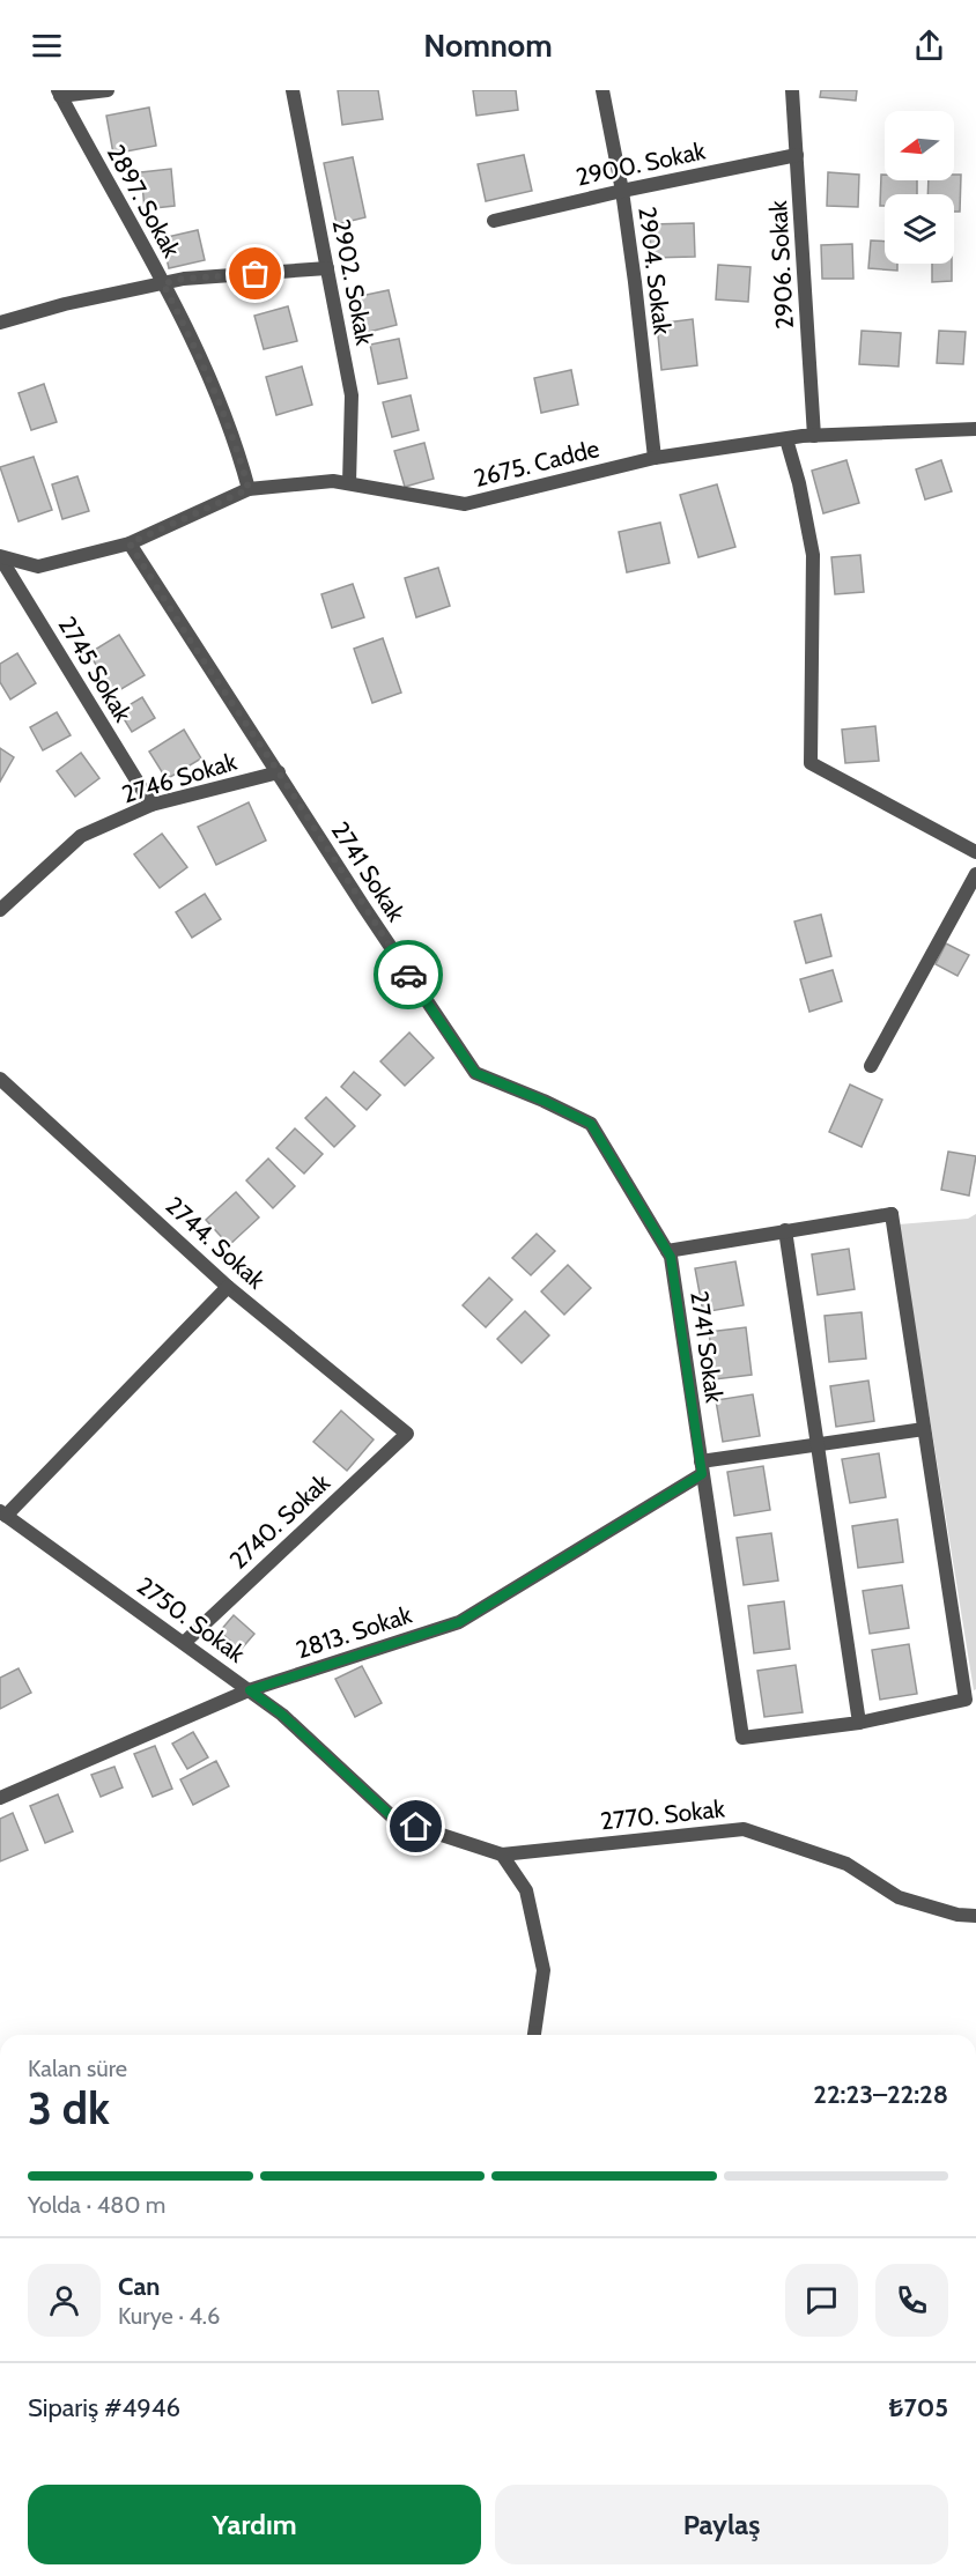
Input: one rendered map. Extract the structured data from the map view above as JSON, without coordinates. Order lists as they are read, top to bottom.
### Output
{
  "streets": {
    "street": [
      "2900. Sokak",
      "2897. Sokak",
      "2906. Sokak",
      "2904. Sokak",
      "2902. Sokak",
      "2675. Cadde",
      "2745 Sokak",
      "2746 Sokak",
      "2741 Sokak",
      "2744. Sokak",
      "2740. Sokak",
      "2750. Sokak",
      "2813. Sokak",
      "2770. Sokak"
    ]
  },
  "crossings": [
    ["2900. Sokak", "2906. Sokak"],
    ["2900. Sokak", "2904. Sokak"],
    ["2897. Sokak", "2675. Cadde"],
    ["2906. Sokak", "2675. Cadde"],
    ["2904. Sokak", "2675. Cadde"],
    ["2902. Sokak", "2675. Cadde"],
    ["2675. Cadde", "2745 Sokak"],
    ["2675. Cadde", "2741 Sokak"],
    ["2745 Sokak", "2746 Sokak"],
    ["2746 Sokak", "2741 Sokak"],
    ["2741 Sokak", "2813. Sokak"],
    ["2744. Sokak", "2740. Sokak"],
    ["2740. Sokak", "2750. Sokak"],
    ["2750. Sokak", "2813. Sokak"],
    ["2750. Sokak", "2770. Sokak"]
  ],
  "north": "left",
  "page": {
    "header": "Nomnom",
    "heading": ["3 dk", "Kalan süre", "22:23–22:28"],
    "panel": [
      "Can",
      "Kurye · 4.6",
      "Sipariş #4946",
      "₺705"
    ],
    "bar": "Yolda · 480 m",
    "buttons": ["Yardım", "Paylaş"]
  }
}
